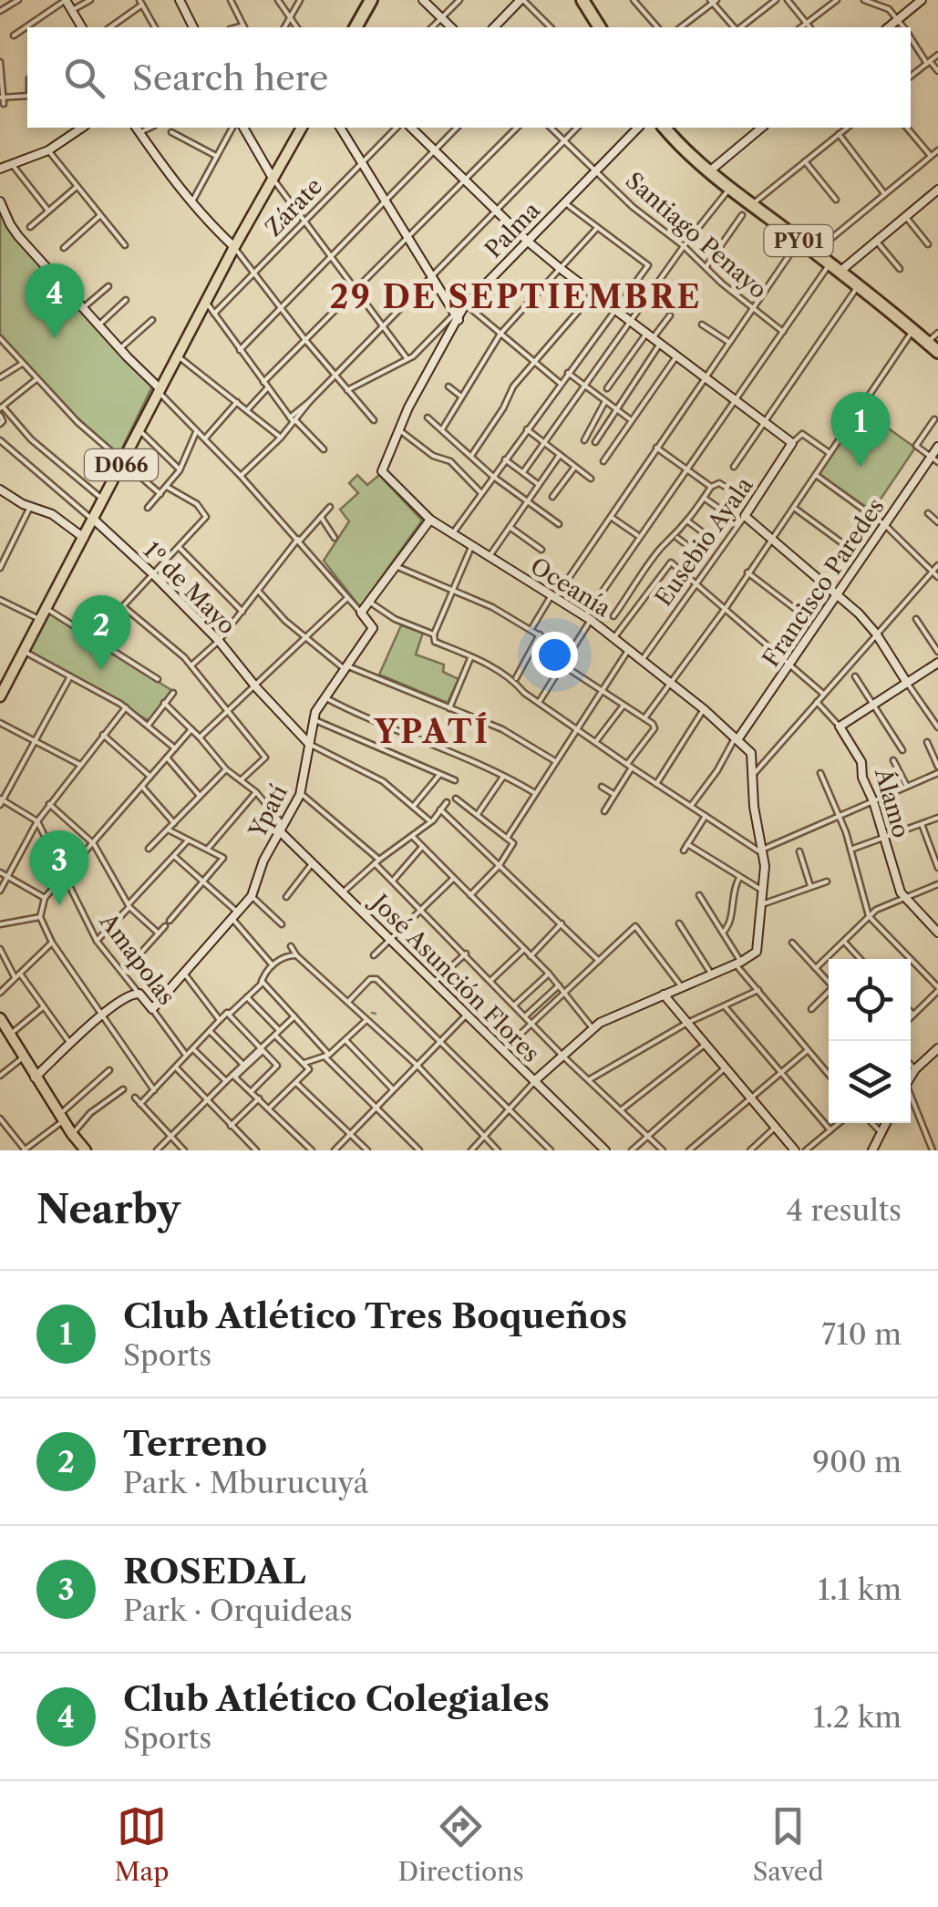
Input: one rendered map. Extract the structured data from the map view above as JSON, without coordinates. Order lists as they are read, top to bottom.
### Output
{
  "streets": {
    "highway": ["PY01"],
    "main road": ["D066"],
    "street": [
      "Zárate",
      "Palma",
      "Santiago Penayo",
      "Eusebio Ayala",
      "Francisco Paredes",
      "Oceanía",
      "1º de Mayo",
      "Álamo",
      "Ypatí",
      "Amapolas",
      "José Asunción Flores"
    ]
  },
  "crossings": [
    ["Palma", "Santiago Penayo"],
    ["D066", "1º de Mayo"],
    ["Eusebio Ayala", "Oceanía"],
    ["Francisco Paredes", "Oceanía"],
    ["1º de Mayo", "Ypatí"],
    ["Ypatí", "Amapolas"],
    ["Ypatí", "José Asunción Flores"]
  ],
  "districts": ["29 DE SEPTIEMBRE", "YPATÍ"],
  "page": {
    "search": "Search here",
    "pins": [
      "4",
      "1",
      "2",
      "3"
    ],
    "heading": ["Nearby", "4 results"],
    "list": [
      {
        "mark": "1",
        "name": "Club Atlético Tres Boqueños",
        "note": "Sports",
        "value": "710 m"
      },
      {
        "mark": "2",
        "name": "Terreno",
        "note": "Park · Mburucuyá",
        "value": "900 m"
      },
      {
        "mark": "3",
        "name": "ROSEDAL",
        "note": "Park · Orquideas",
        "value": "1.1 km"
      },
      {
        "mark": "4",
        "name": "Club Atlético Colegiales",
        "note": "Sports",
        "value": "1.2 km"
      }
    ],
    "nav": ["Map", "Directions", "Saved"]
  }
}
